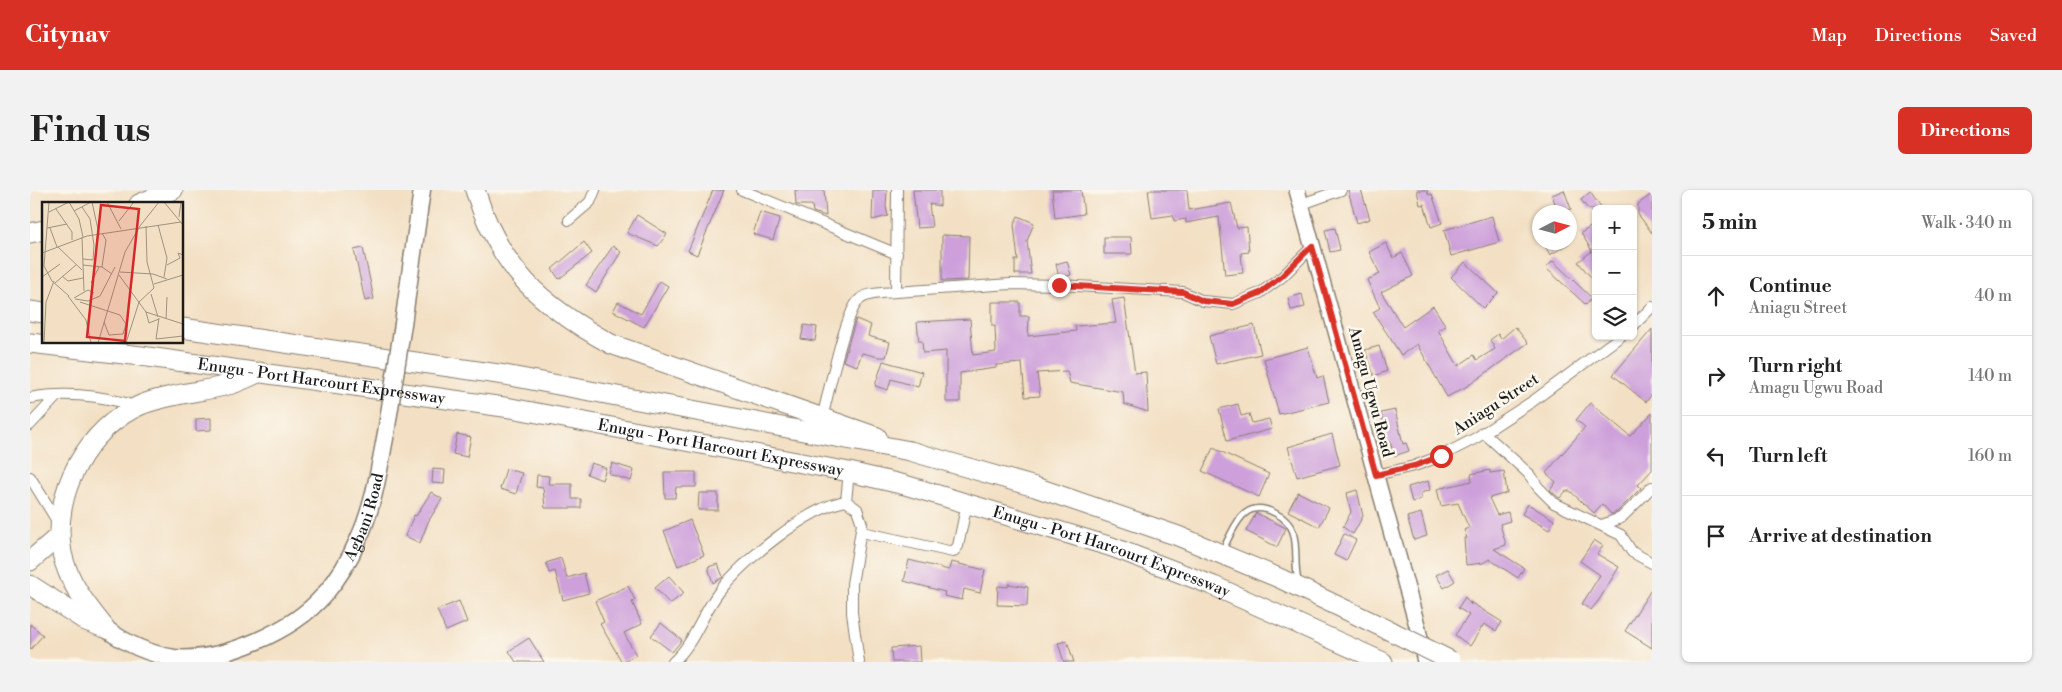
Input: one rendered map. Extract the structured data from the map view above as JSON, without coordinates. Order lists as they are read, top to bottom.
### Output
{
  "streets": {
    "highway": ["Enugu - Port Harcourt Expressway"],
    "main road": ["Agbani Road"],
    "street": ["Amagu Ugwu Road", "Aniagu Street"]
  },
  "crossings": [
    ["Amagu Ugwu Road", "Aniagu Street"]
  ],
  "north": "right",
  "page": {
    "header": "Citynav",
    "nav": ["Map", "Directions", "Saved"],
    "buttons": "Directions",
    "title": "Find us",
    "heading": ["5 min", "Walk · 340 m"],
    "map_buttons": ["+", "−"],
    "list": [
      ["Continue", "Aniagu Street", "40 m"],
      ["Turn right", "Amagu Ugwu Road", "140 m"],
      ["Turn left", "160 m"],
      "Arrive at destination"
    ]
  }
}
